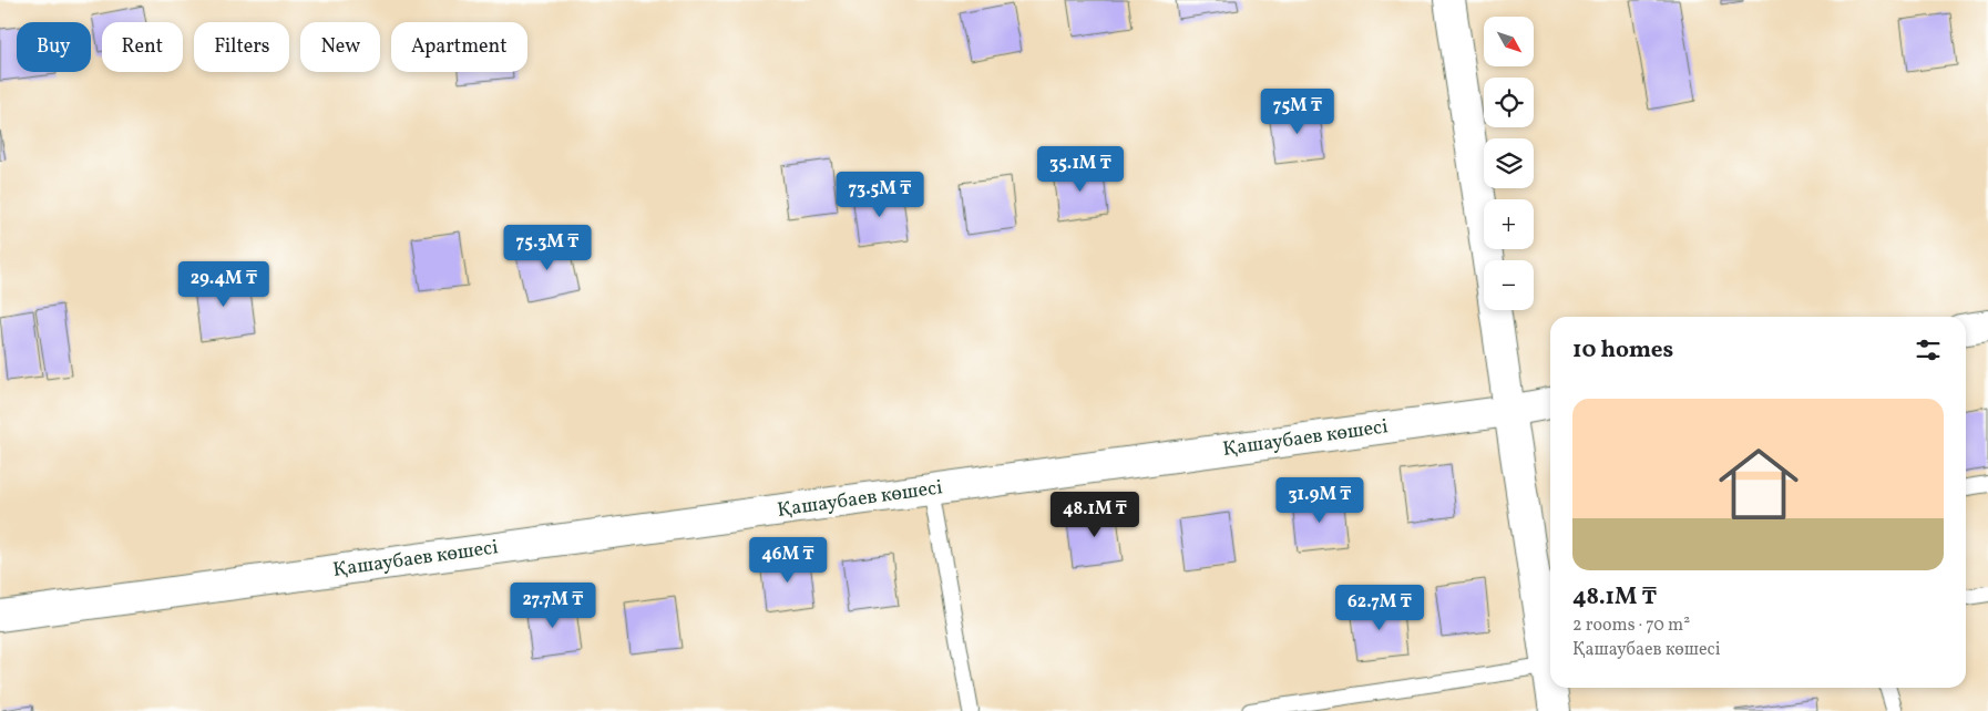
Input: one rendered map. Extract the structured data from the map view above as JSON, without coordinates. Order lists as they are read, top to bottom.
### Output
{
  "streets": {
    "street": ["Қашаубаев көшесі"]
  },
  "north": "bottom right",
  "page": {
    "map_buttons": ["+", "−"],
    "chip": [
      "Buy",
      "Rent",
      "Filters",
      "New",
      "Apartment"
    ],
    "price": [
      "75M ₸",
      "35.1M ₸",
      "73.5M ₸",
      "75.3M ₸",
      "29.4M ₸",
      "31.9M ₸",
      "48.1M ₸",
      "46M ₸",
      "27.7M ₸",
      "62.7M ₸"
    ],
    "heading": "10 homes",
    "list": [
      {
        "name": "48.1M ₸",
        "note": "2 rooms · 70 m² · Қашаубаев көшесі"
      }
    ]
  }
}
